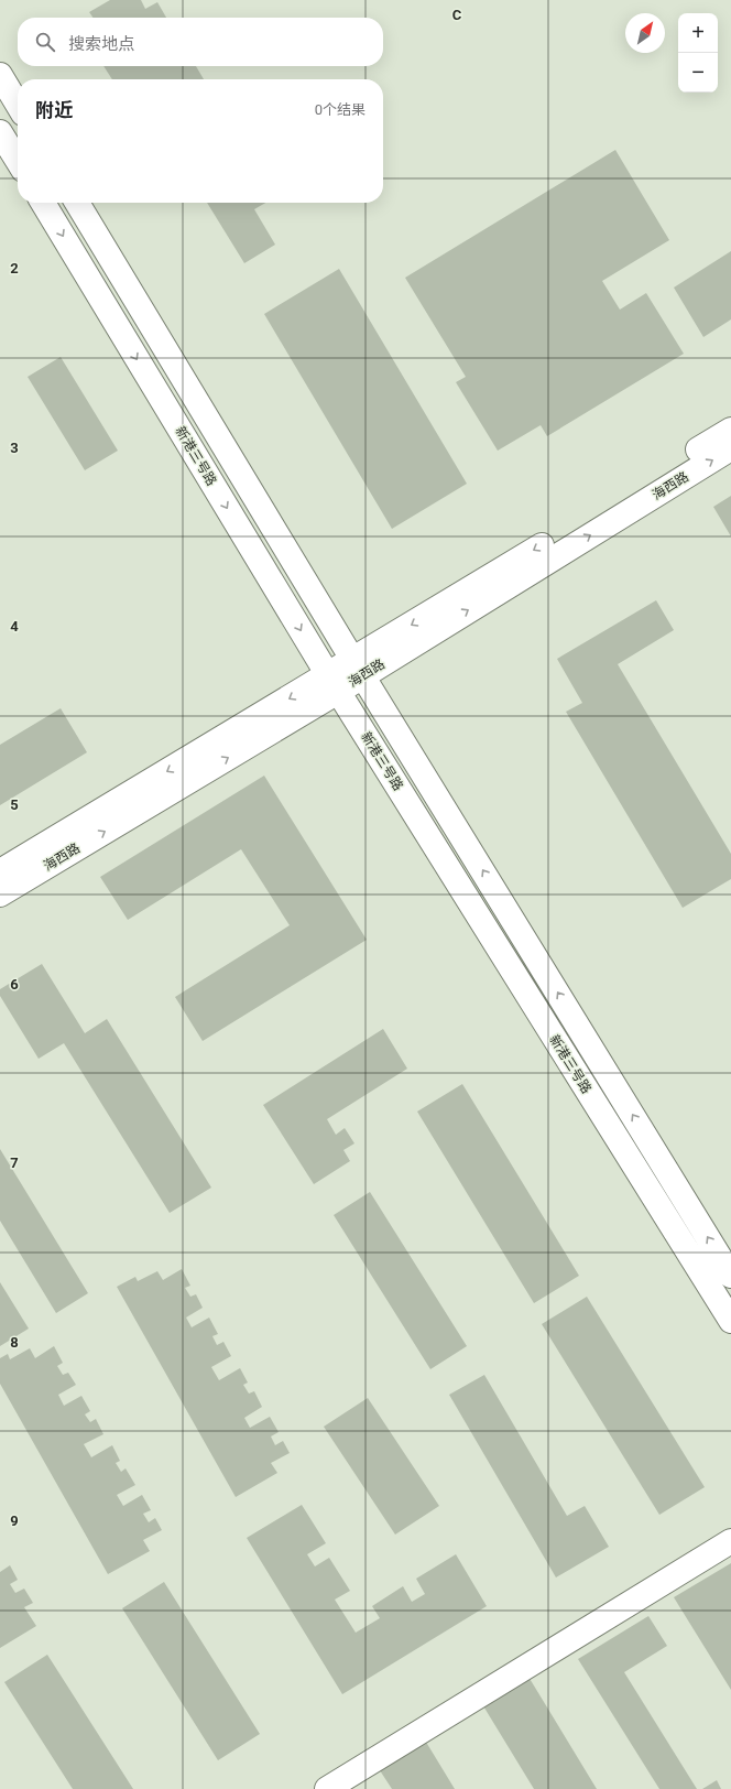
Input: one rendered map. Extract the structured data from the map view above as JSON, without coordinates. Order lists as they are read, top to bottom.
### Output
{
  "streets": {
    "street": ["新港三号路", "海西路"]
  },
  "crossings": [
    ["新港三号路", "海西路"]
  ],
  "north": "top right",
  "page": {
    "map_buttons": ["+", "−"],
    "search": "搜索地点",
    "heading": ["附近", "0个结果"]
  },
  "grid": {
    "columns": ["C"],
    "rows": [
      "2",
      "3",
      "4",
      "5",
      "6",
      "7",
      "8",
      "9"
    ]
  }
}
